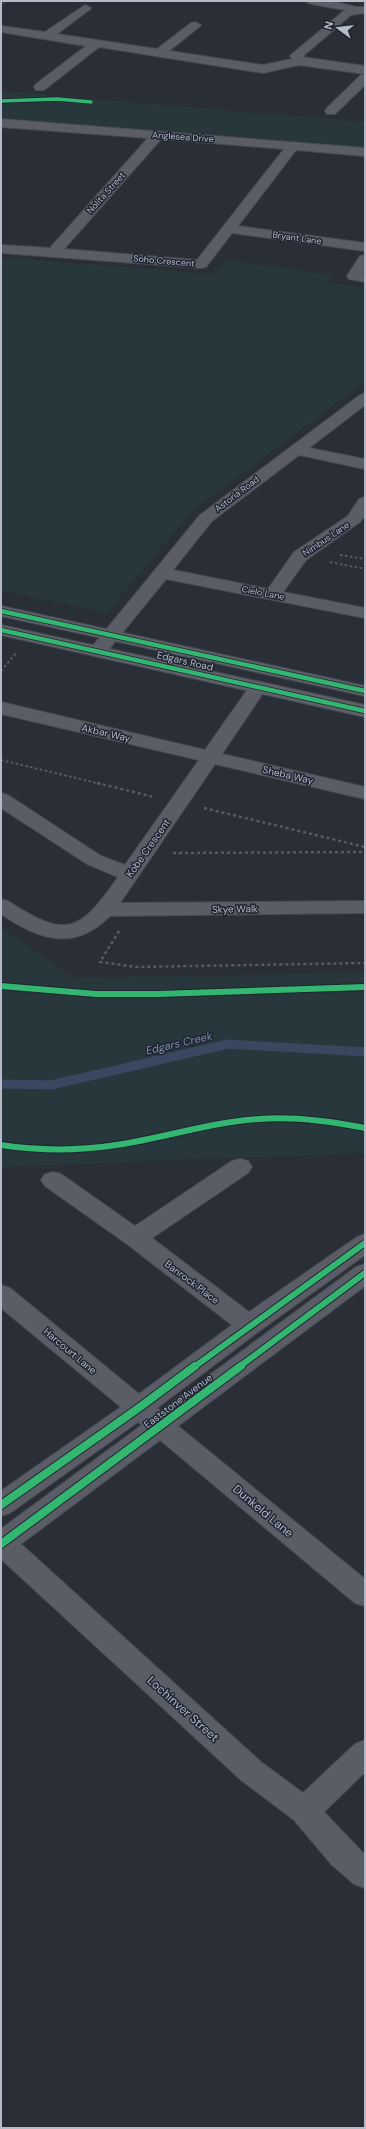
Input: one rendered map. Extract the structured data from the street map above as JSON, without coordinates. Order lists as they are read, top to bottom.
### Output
{
  "streets": {
    "main road": ["Edgars Road"],
    "street": [
      "Anglesea Drive",
      "Nolita Street",
      "Bryant Lane",
      "Soho Crescent",
      "Astoria Road",
      "Nimbus Lane",
      "Cielo Lane",
      "Akbar Way",
      "Sheba Way",
      "Kobe Crescent",
      "Skye Walk",
      "Banrock Place",
      "Harcourt Lane",
      "Eaststone Avenue",
      "Dunkeld Lane",
      "Lochinver Street"
    ]
  },
  "crossings": [
    ["Anglesea Drive", "Nolita Street"],
    ["Anglesea Drive", "Soho Crescent"],
    ["Nolita Street", "Soho Crescent"],
    ["Bryant Lane", "Soho Crescent"],
    ["Astoria Road", "Cielo Lane"],
    ["Astoria Road", "Edgars Road"],
    ["Nimbus Lane", "Cielo Lane"],
    ["Edgars Road", "Kobe Crescent"],
    ["Akbar Way", "Sheba Way"],
    ["Akbar Way", "Kobe Crescent"],
    ["Sheba Way", "Kobe Crescent"],
    ["Kobe Crescent", "Skye Walk"],
    ["Banrock Place", "Eaststone Avenue"],
    ["Harcourt Lane", "Eaststone Avenue"],
    ["Harcourt Lane", "Dunkeld Lane"],
    ["Eaststone Avenue", "Dunkeld Lane"],
    ["Eaststone Avenue", "Lochinver Street"]
  ],
  "water": ["Edgars Creek"],
  "north": "left"
}
